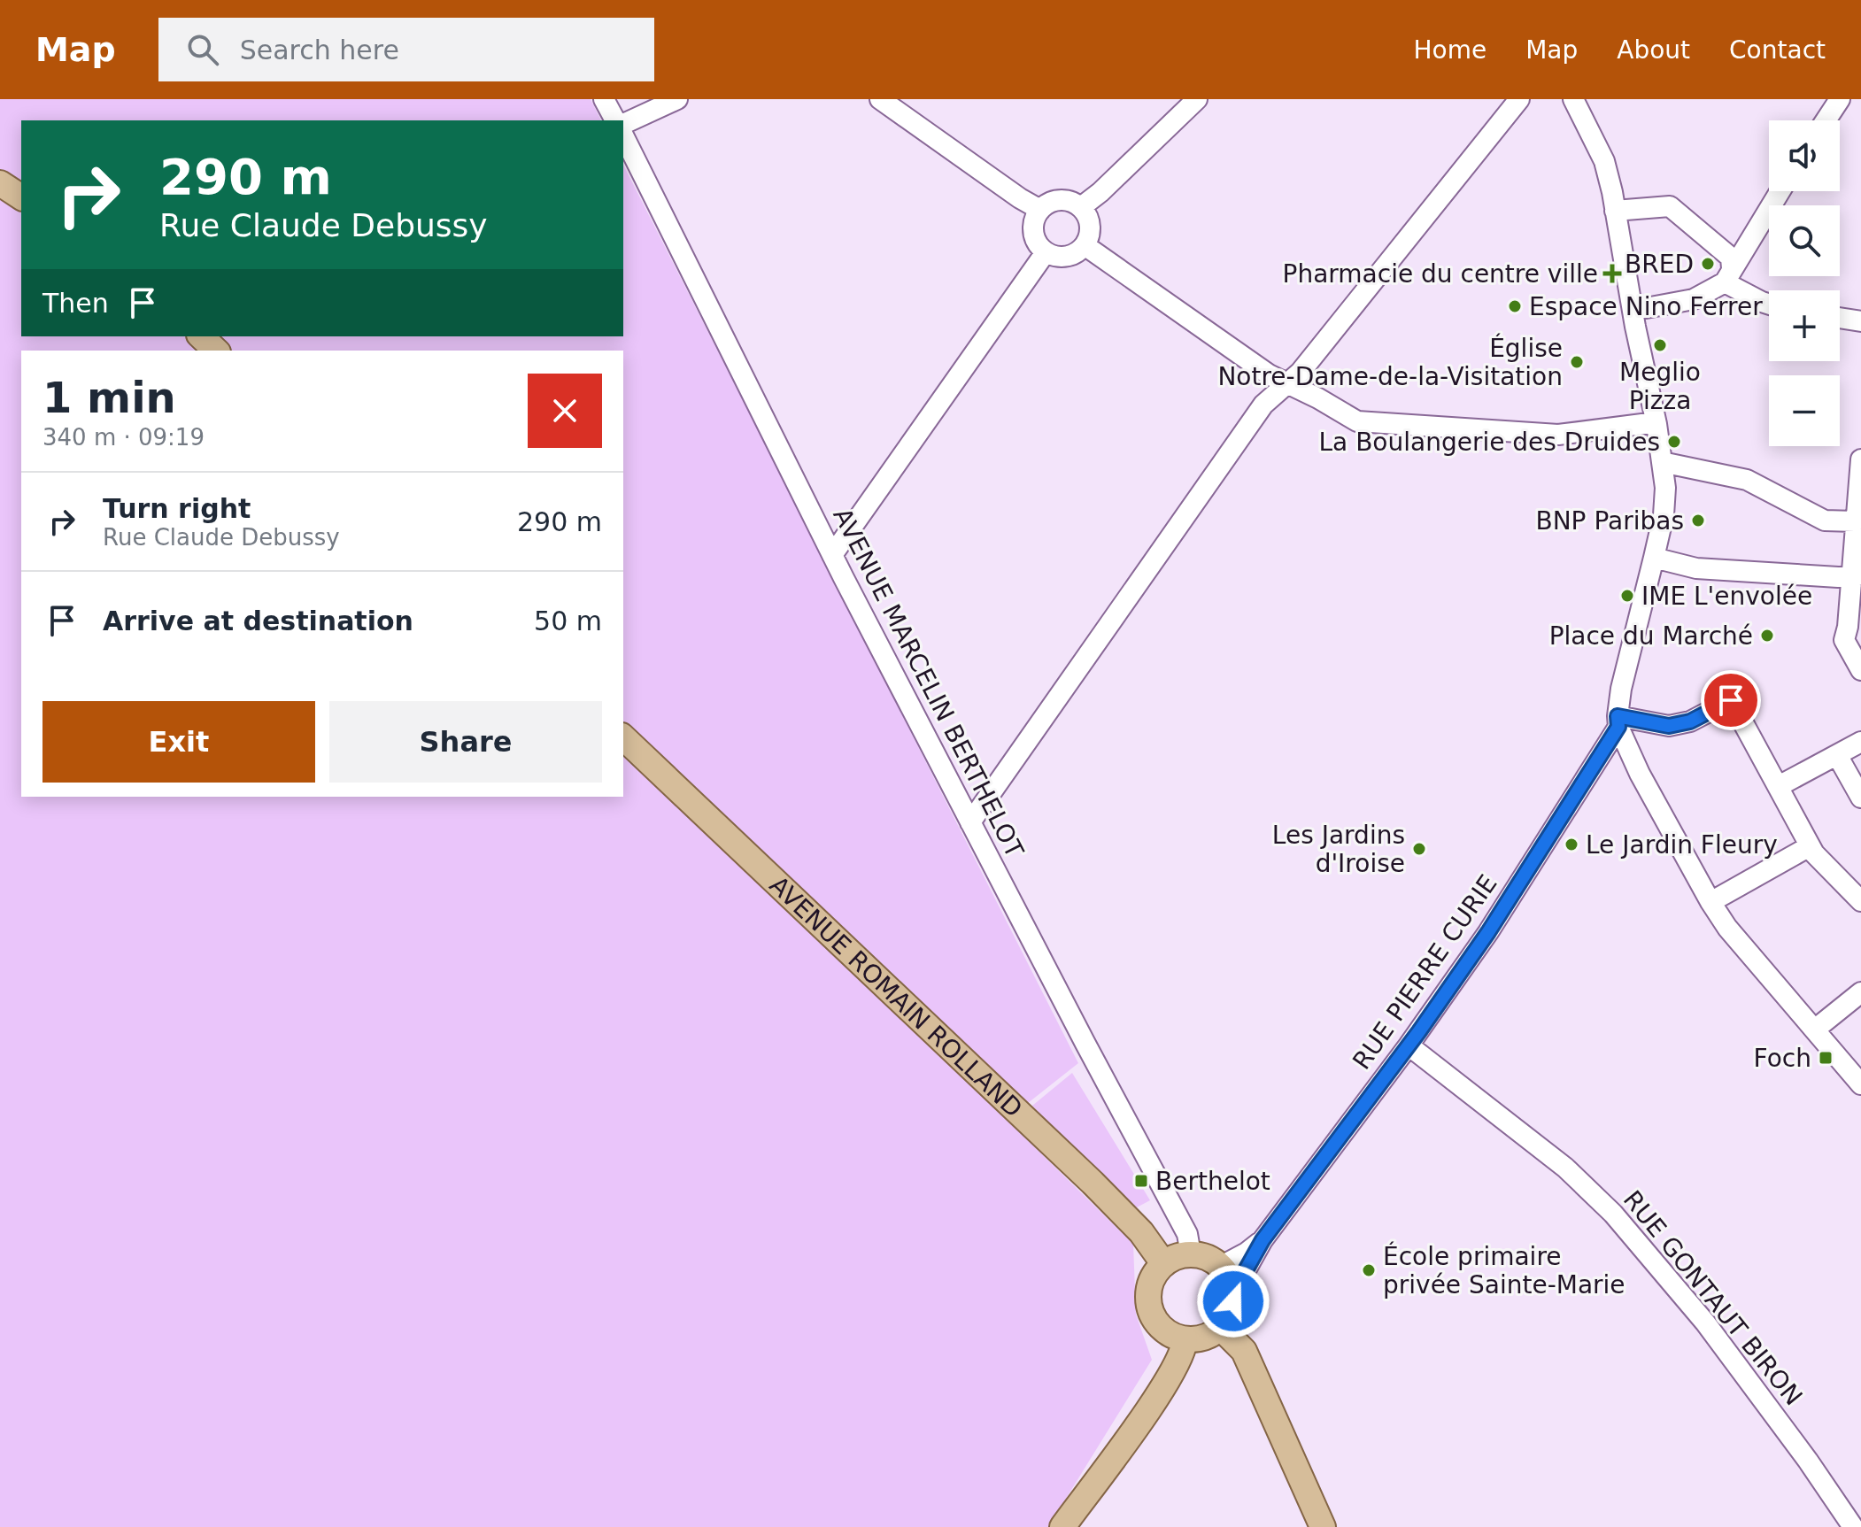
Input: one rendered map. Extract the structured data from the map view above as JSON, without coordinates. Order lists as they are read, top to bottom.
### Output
{
  "streets": {
    "main road": ["AVENUE ROMAIN ROLLAND"],
    "street": ["AVENUE MARCELIN BERTHELOT", "RUE PIERRE CURIE", "RUE GONTAUT BIRON"]
  },
  "crossings": [
    ["AVENUE MARCELIN BERTHELOT", "RUE PIERRE CURIE"],
    ["AVENUE MARCELIN BERTHELOT", "AVENUE ROMAIN ROLLAND"],
    ["RUE PIERRE CURIE", "AVENUE ROMAIN ROLLAND"],
    ["RUE PIERRE CURIE", "RUE GONTAUT BIRON"]
  ],
  "places": {
    "other": [
      "BRED",
      "Espace Nino Ferrer",
      "Meglio Pizza",
      "Église Notre-Dame-de-la-Visitation",
      "La Boulangerie des Druides",
      "BNP Paribas",
      "IME L'envolée",
      "Place du Marché",
      "Le Jardin Fleury",
      "Les Jardins d'Iroise",
      "École primaire privée Sainte-Marie"
    ],
    "health": ["Pharmacie du centre ville"],
    "transit": ["Foch", "Berthelot"]
  },
  "page": {
    "header": "Map",
    "search": "Search here",
    "nav": [
      "Home",
      "Map",
      "About",
      "Contact"
    ],
    "map_buttons": ["+", "−"],
    "turn": ["290 m", "Rue Claude Debussy"],
    "then": "Then",
    "heading": ["1 min", "340 m · 09:19"],
    "list": [
      {
        "name": "Turn right",
        "note": "Rue Claude Debussy",
        "value": "290 m"
      },
      {
        "name": "Arrive at destination",
        "value": "50 m"
      }
    ],
    "buttons": ["Exit", "Share"]
  }
}
